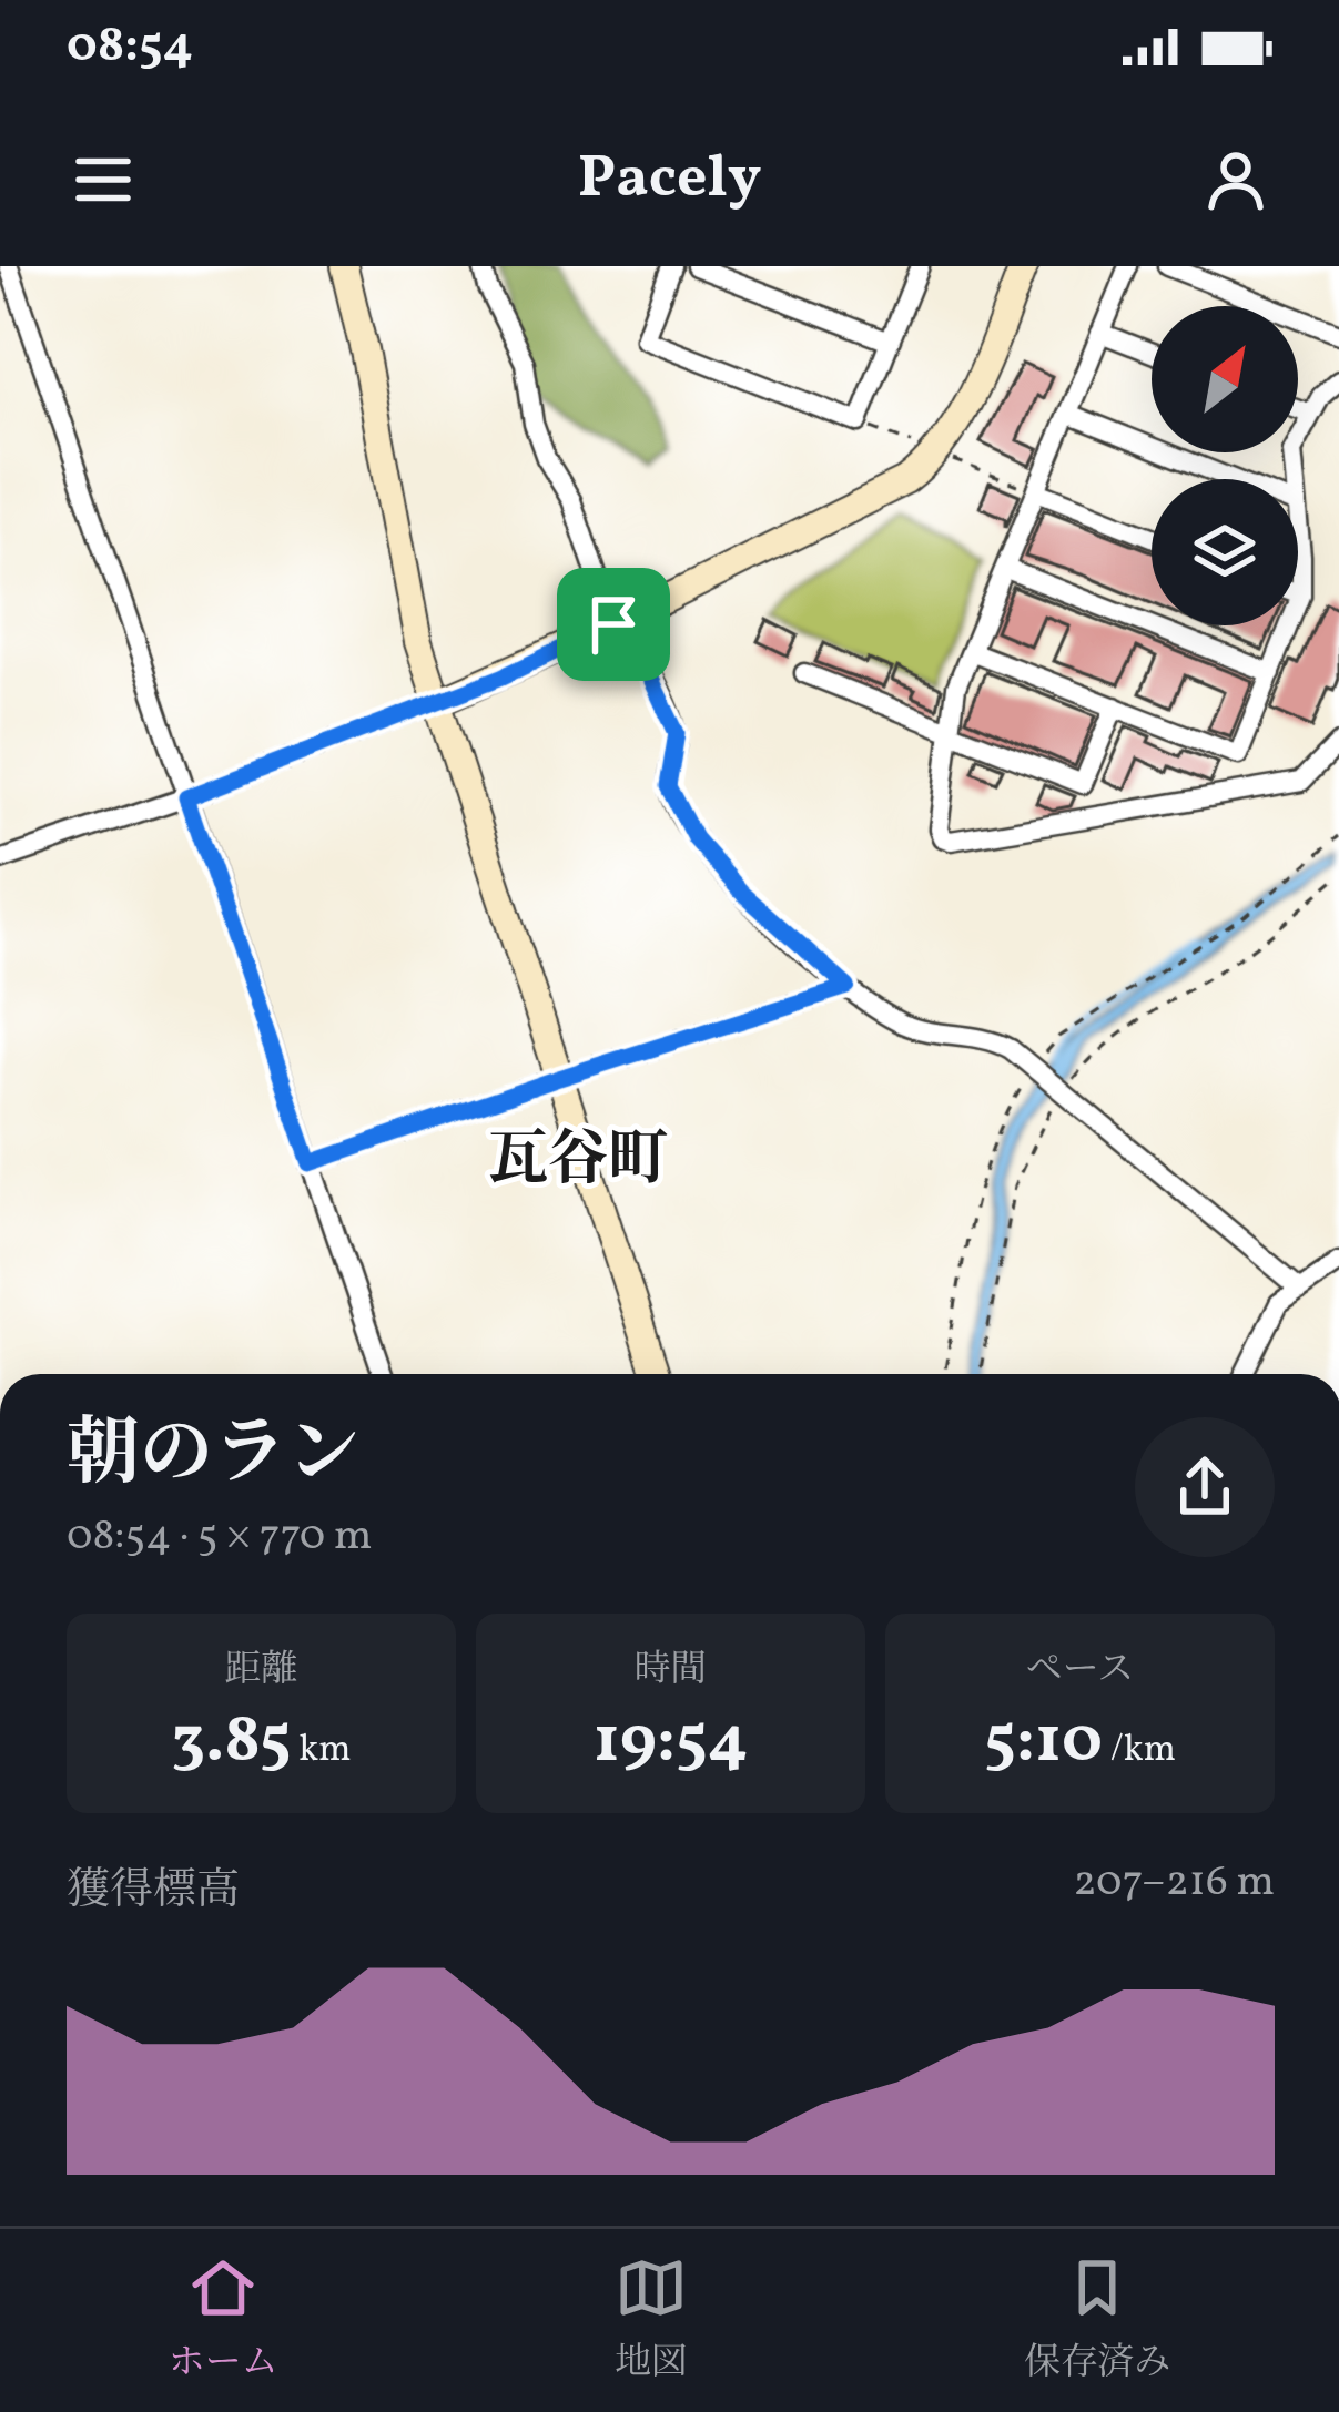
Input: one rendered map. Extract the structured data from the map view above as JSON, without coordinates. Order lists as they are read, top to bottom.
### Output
{
  "districts": ["瓦谷町"],
  "north": "top right",
  "page": {
    "status": "08:54",
    "header": "Pacely",
    "heading": ["朝のラン", "08:54 · 5 × 770 m"],
    "stats": [
      ["距離", "3.85 km"],
      ["時間", "19:54"],
      ["ペース", "5:10 /km"]
    ],
    "chart": ["獲得標高", "207–216 m"],
    "tabs": ["ホーム", "地図", "保存済み"]
  }
}
